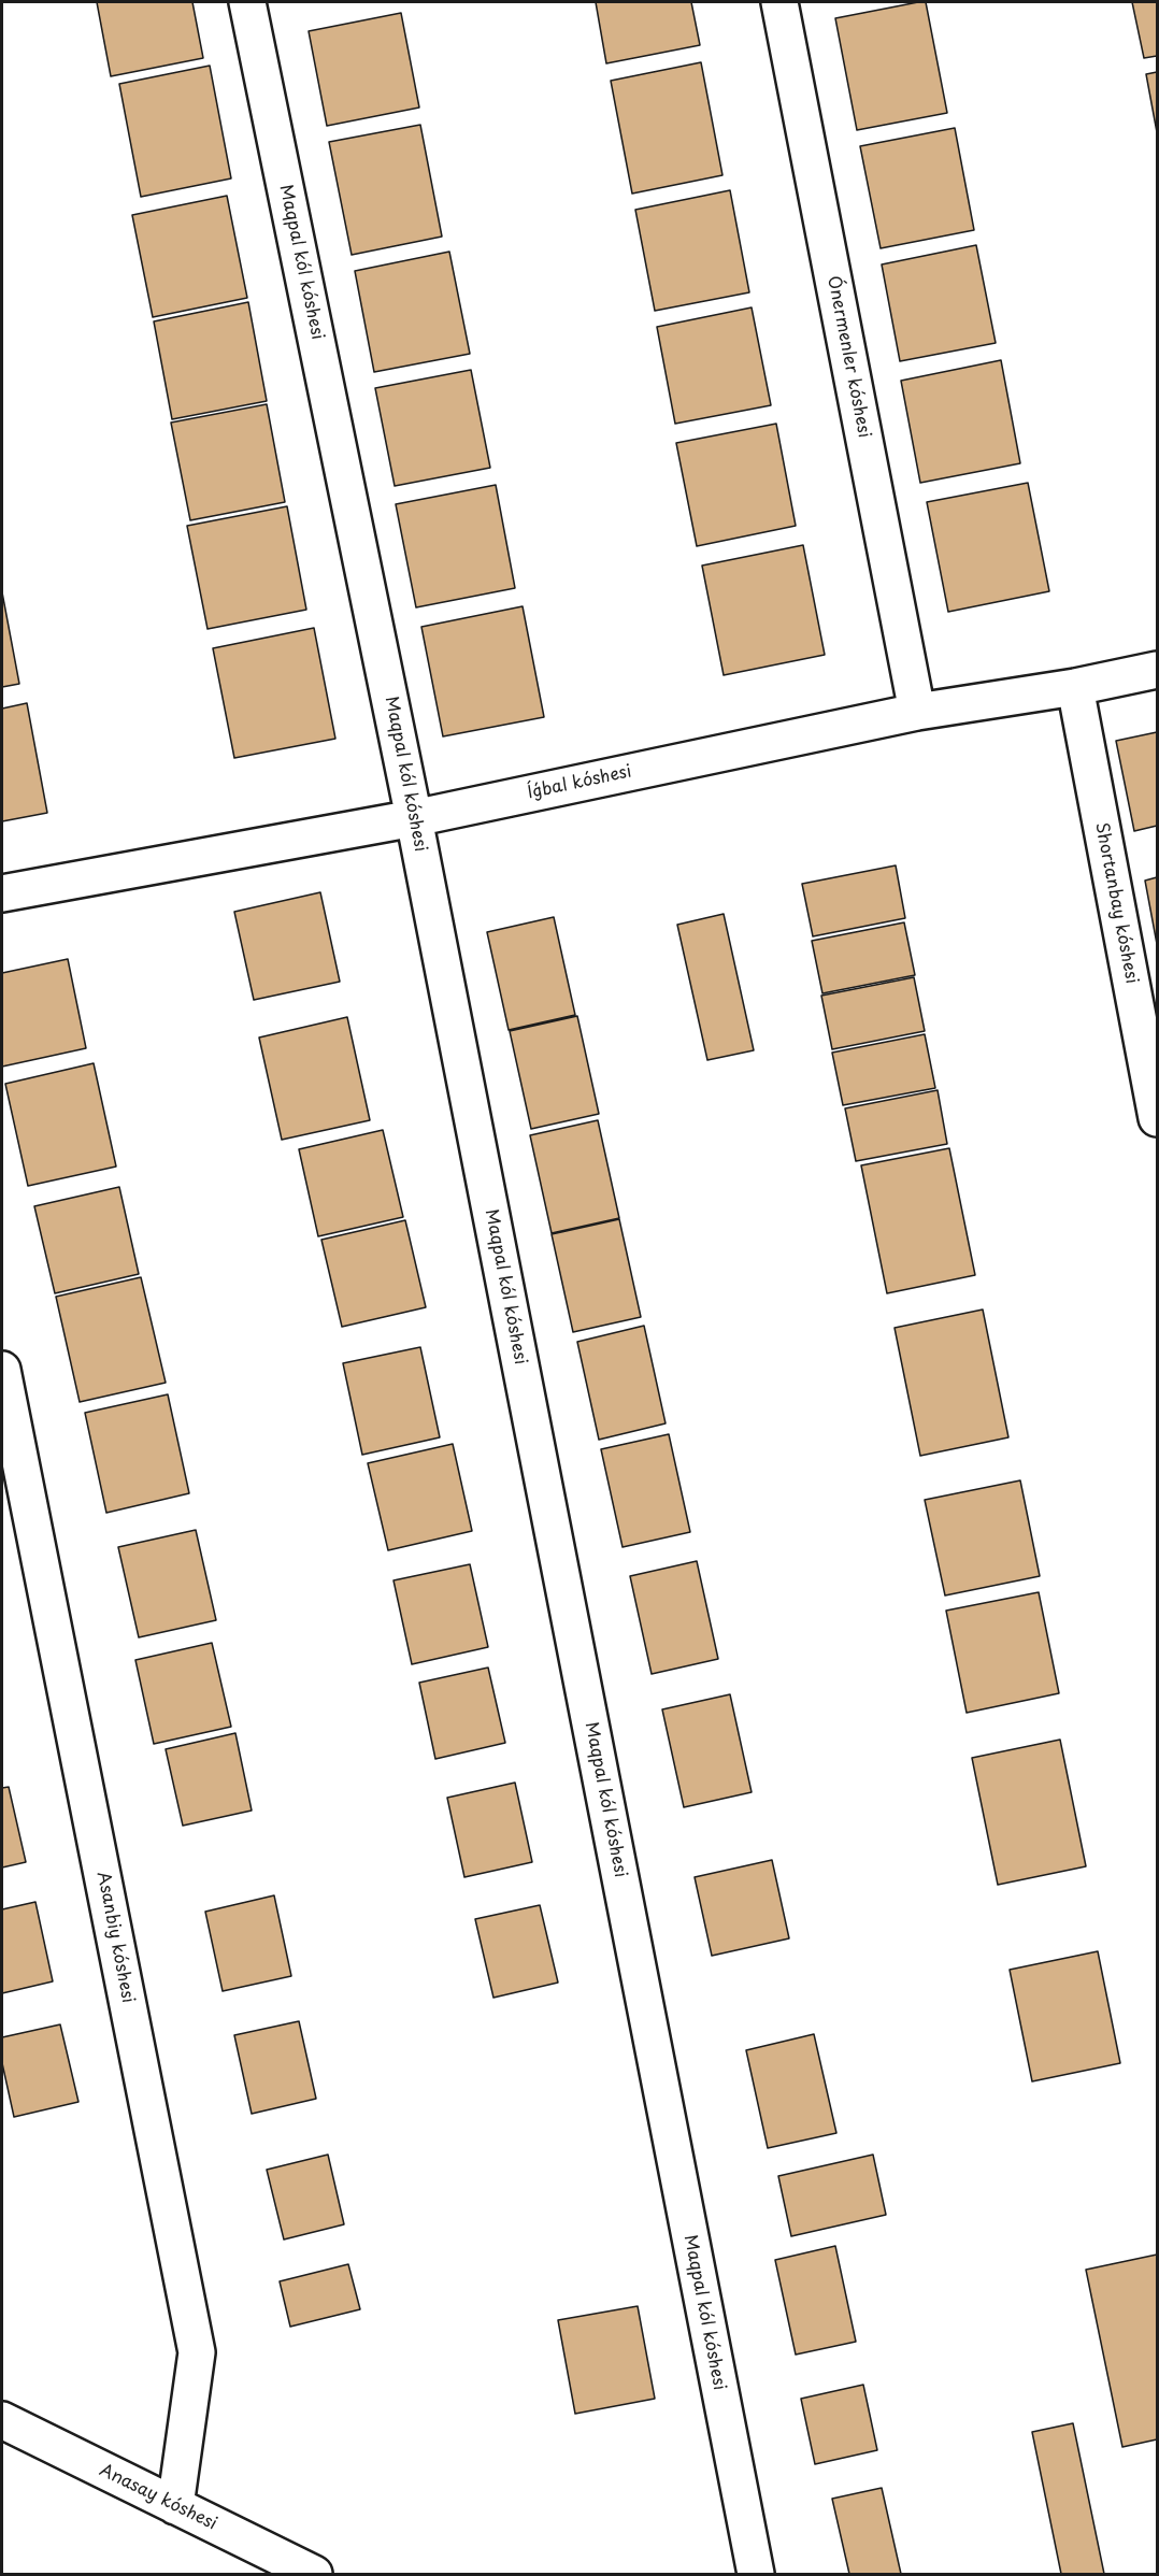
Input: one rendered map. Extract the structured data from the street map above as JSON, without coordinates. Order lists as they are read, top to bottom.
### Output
{
  "streets": {
    "street": [
      "Maqpal kól kóshesi",
      "Ónermenler kóshesi",
      "Íǵbal kóshesi",
      "Shortanbay kóshesi",
      "Asanbiy kóshesi",
      "Anasay kóshesi"
    ]
  },
  "crossings": [
    ["Maqpal kól kóshesi", "Íǵbal kóshesi"],
    ["Ónermenler kóshesi", "Íǵbal kóshesi"],
    ["Íǵbal kóshesi", "Shortanbay kóshesi"],
    ["Asanbiy kóshesi", "Anasay kóshesi"]
  ]
}
